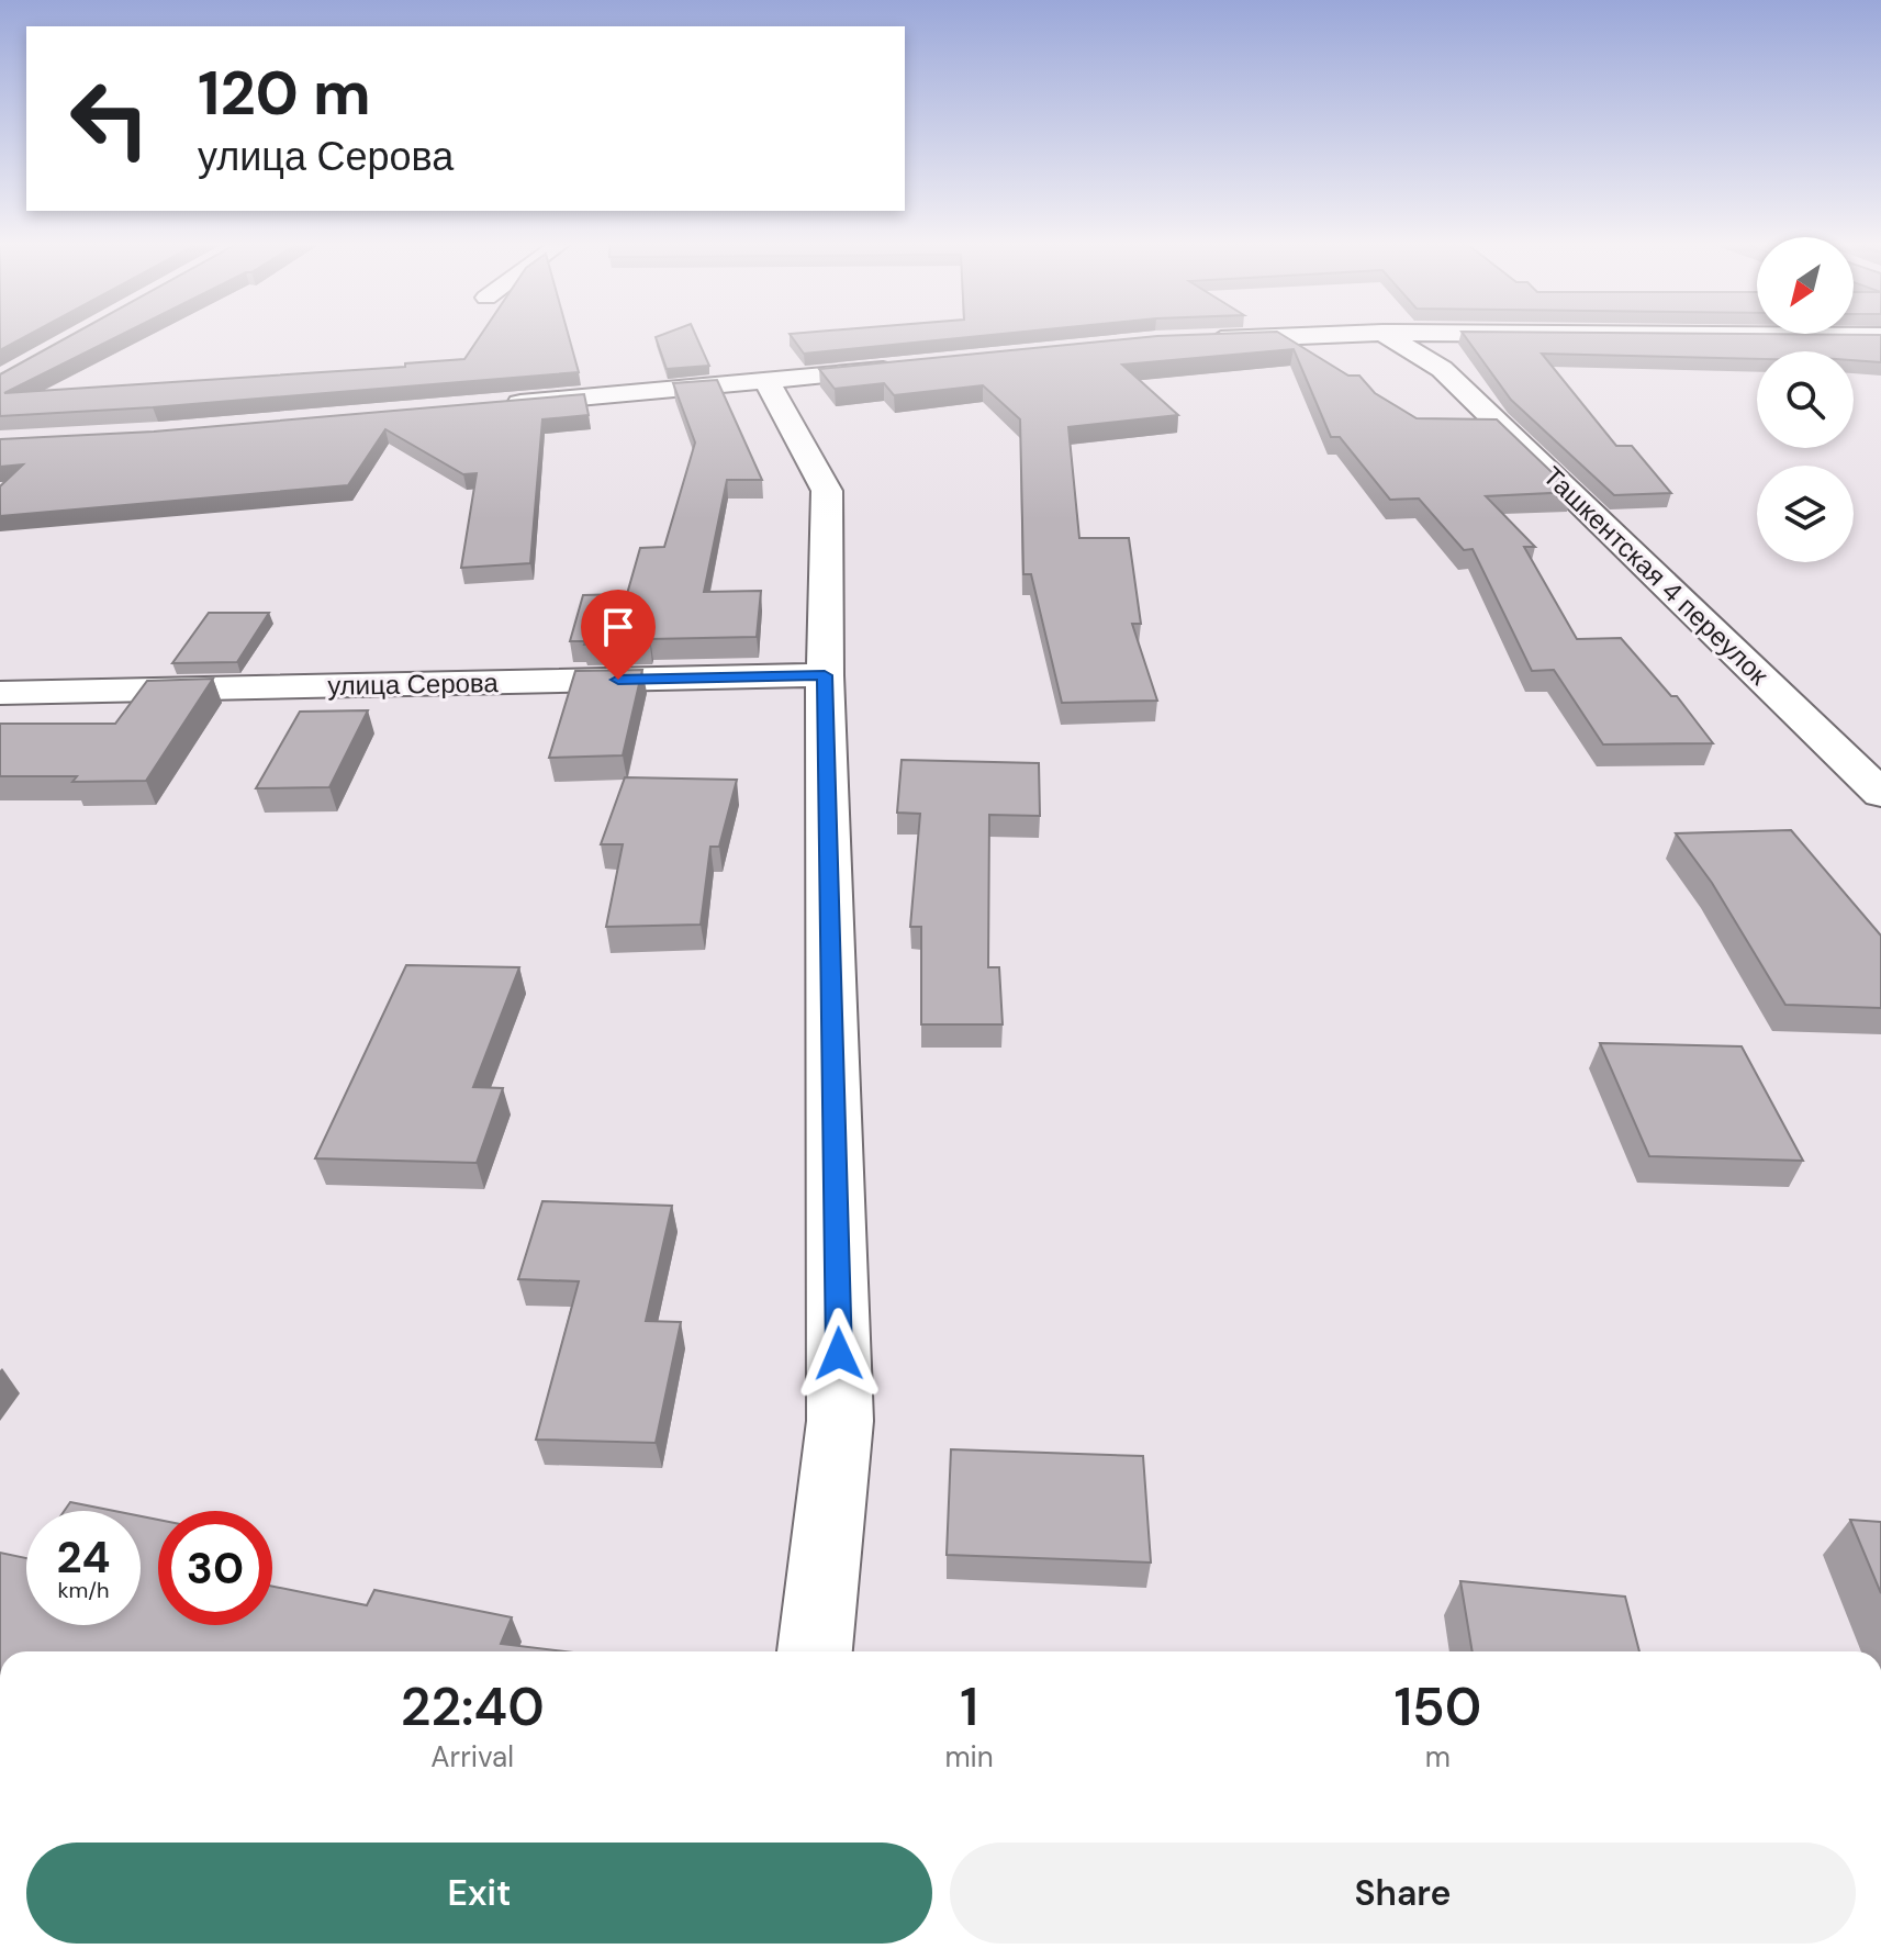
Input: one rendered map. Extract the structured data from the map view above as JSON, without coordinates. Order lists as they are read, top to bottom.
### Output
{
  "streets": {
    "street": ["Ташкентская 4 переулок", "улица Серова"]
  },
  "north": "bottom left",
  "page": {
    "turn": ["120 m", "улица Серова"],
    "speed": "24 km/h",
    "limit": "30",
    "eta": [
      "22:40",
      "Arrival",
      "1",
      "min",
      "150",
      "m"
    ],
    "buttons": ["Exit", "Share"]
  }
}
